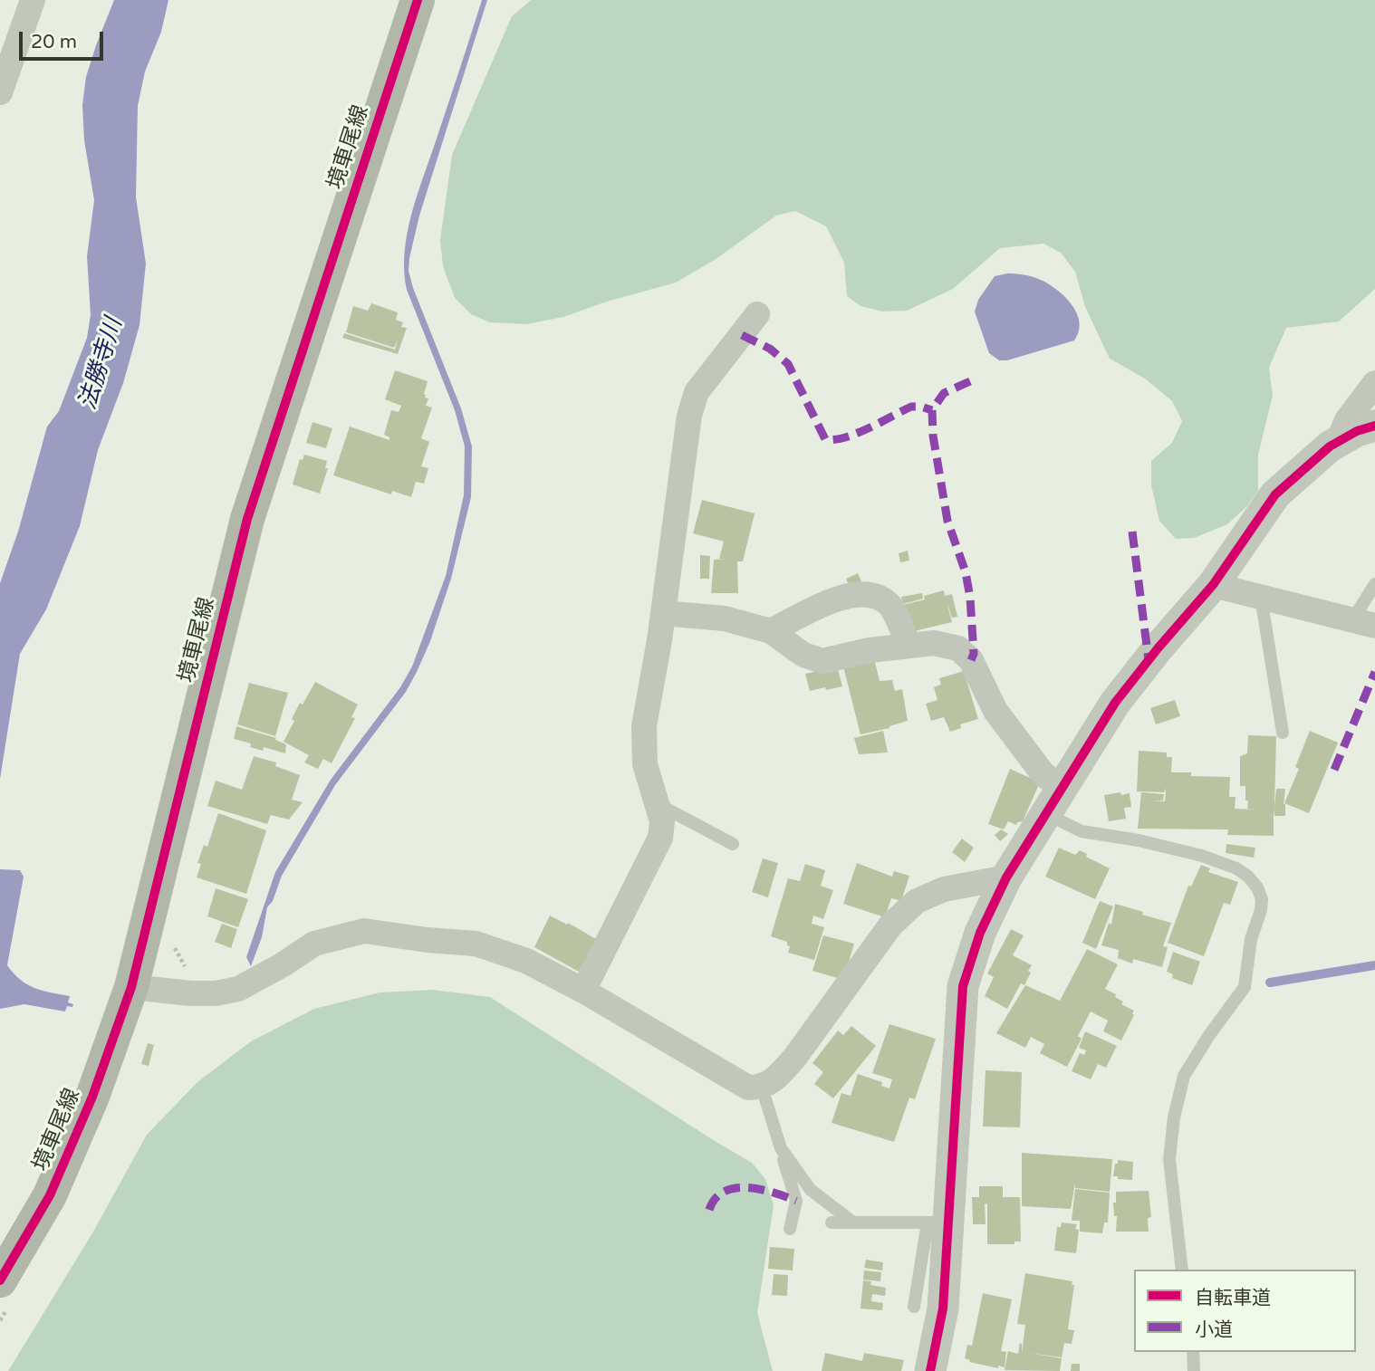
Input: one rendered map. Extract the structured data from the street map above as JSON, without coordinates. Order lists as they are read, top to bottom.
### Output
{
  "streets": {
    "main road": ["境車尾線"]
  },
  "water": ["法勝寺川"],
  "legend": ["自転車道", "小道"],
  "scale_bar": "20 m"
}
